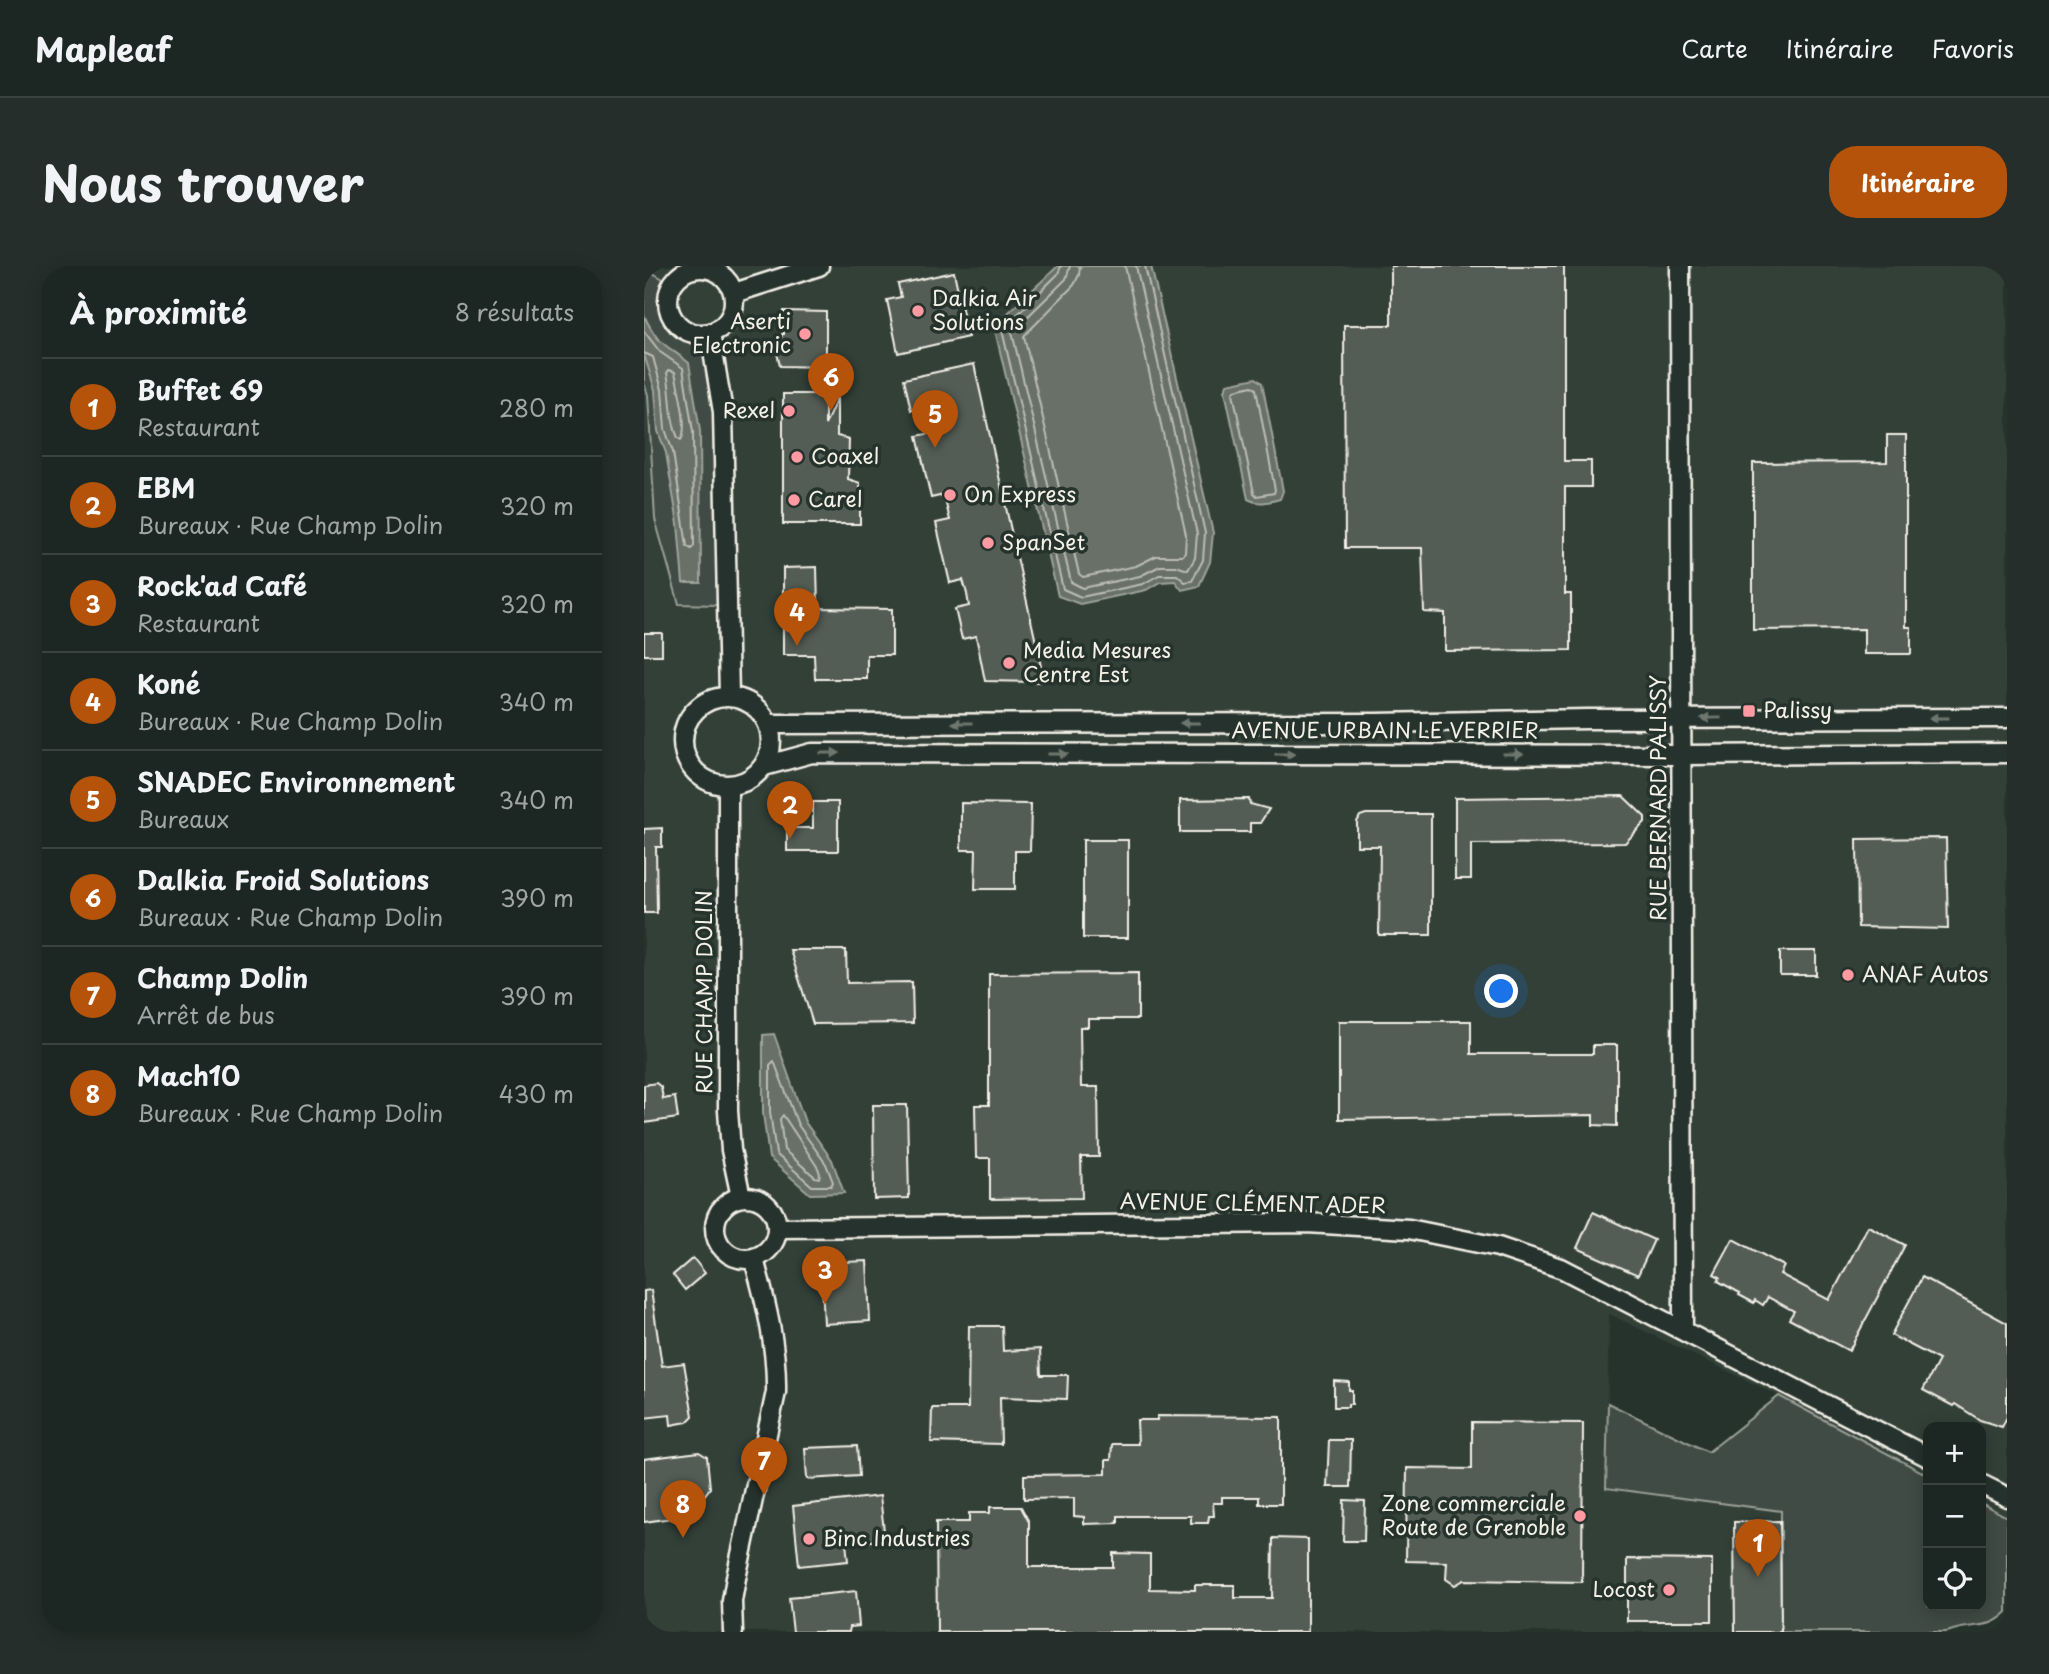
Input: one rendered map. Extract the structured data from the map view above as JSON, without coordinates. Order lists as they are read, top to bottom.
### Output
{
  "streets": {
    "street": [
      "AVENUE URBAIN LE VERRIER",
      "RUE BERNARD PALISSY",
      "RUE CHAMP DOLIN",
      "AVENUE CLÉMENT ADER"
    ]
  },
  "crossings": [
    ["AVENUE URBAIN LE VERRIER", "RUE BERNARD PALISSY"],
    ["AVENUE URBAIN LE VERRIER", "RUE CHAMP DOLIN"],
    ["RUE BERNARD PALISSY", "AVENUE CLÉMENT ADER"],
    ["RUE CHAMP DOLIN", "AVENUE CLÉMENT ADER"]
  ],
  "places": {
    "other": [
      "Dalkia Air Solutions",
      "Aserti Electronic",
      "Rexel",
      "Coaxel",
      "On Express",
      "Carel",
      "SpanSet",
      "Media Mesures Centre Est",
      "ANAF Autos",
      "Zone commerciale Route de Grenoble",
      "Binc Industries",
      "Locost"
    ],
    "transit": ["Palissy"]
  },
  "page": {
    "header": "Mapleaf",
    "nav": ["Carte", "Itinéraire", "Favoris"],
    "title": "Nous trouver",
    "buttons": "Itinéraire",
    "heading": ["À proximité", "8 résultats"],
    "pins": [
      "6",
      "5",
      "4",
      "2",
      "3",
      "7",
      "8",
      "1"
    ],
    "list": [
      {
        "mark": "1",
        "name": "Buffet 69",
        "note": "Restaurant",
        "value": "280 m"
      },
      {
        "mark": "2",
        "name": "EBM",
        "note": "Bureaux · Rue Champ Dolin",
        "value": "320 m"
      },
      {
        "mark": "3",
        "name": "Rock'ad Café",
        "note": "Restaurant",
        "value": "320 m"
      },
      {
        "mark": "4",
        "name": "Koné",
        "note": "Bureaux · Rue Champ Dolin",
        "value": "340 m"
      },
      {
        "mark": "5",
        "name": "SNADEC Environnement",
        "note": "Bureaux",
        "value": "340 m"
      },
      {
        "mark": "6",
        "name": "Dalkia Froid Solutions",
        "note": "Bureaux · Rue Champ Dolin",
        "value": "390 m"
      },
      {
        "mark": "7",
        "name": "Champ Dolin",
        "note": "Arrêt de bus",
        "value": "390 m"
      },
      {
        "mark": "8",
        "name": "Mach10",
        "note": "Bureaux · Rue Champ Dolin",
        "value": "430 m"
      }
    ],
    "map_buttons": ["+", "−"]
  }
}
